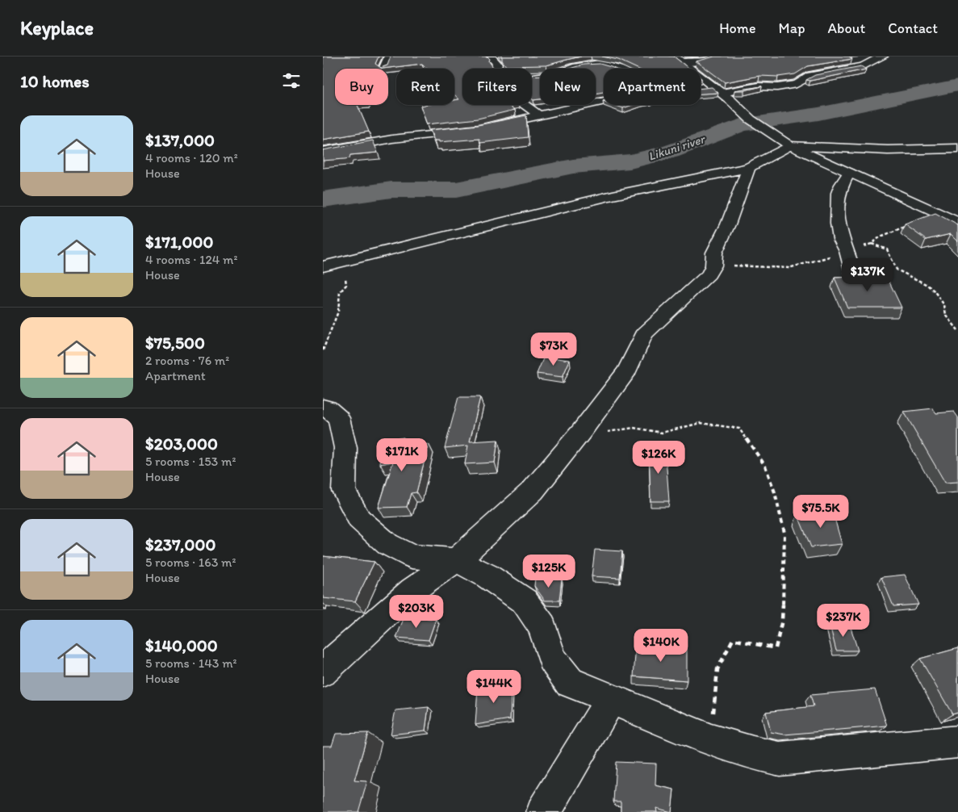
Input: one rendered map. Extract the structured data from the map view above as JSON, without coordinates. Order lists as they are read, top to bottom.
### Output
{
  "water": ["Likuni river"],
  "page": {
    "header": "Keyplace",
    "nav": [
      "Home",
      "Map",
      "About",
      "Contact"
    ],
    "heading": "10 homes",
    "chip": [
      "Buy",
      "Rent",
      "Filters",
      "New",
      "Apartment"
    ],
    "list": [
      {
        "name": "$137,000",
        "note": "4 rooms · 120 m² · House"
      },
      {
        "name": "$171,000",
        "note": "4 rooms · 124 m² · House"
      },
      {
        "name": "$75,500",
        "note": "2 rooms · 76 m² · Apartment"
      },
      {
        "name": "$203,000",
        "note": "5 rooms · 153 m² · House"
      },
      {
        "name": "$237,000",
        "note": "5 rooms · 163 m² · House"
      },
      {
        "name": "$140,000",
        "note": "5 rooms · 143 m² · House"
      }
    ],
    "price": [
      "$137K",
      "$73K",
      "$171K",
      "$126K",
      "$75.5K",
      "$125K",
      "$203K",
      "$237K",
      "$140K",
      "$144K"
    ]
  }
}
